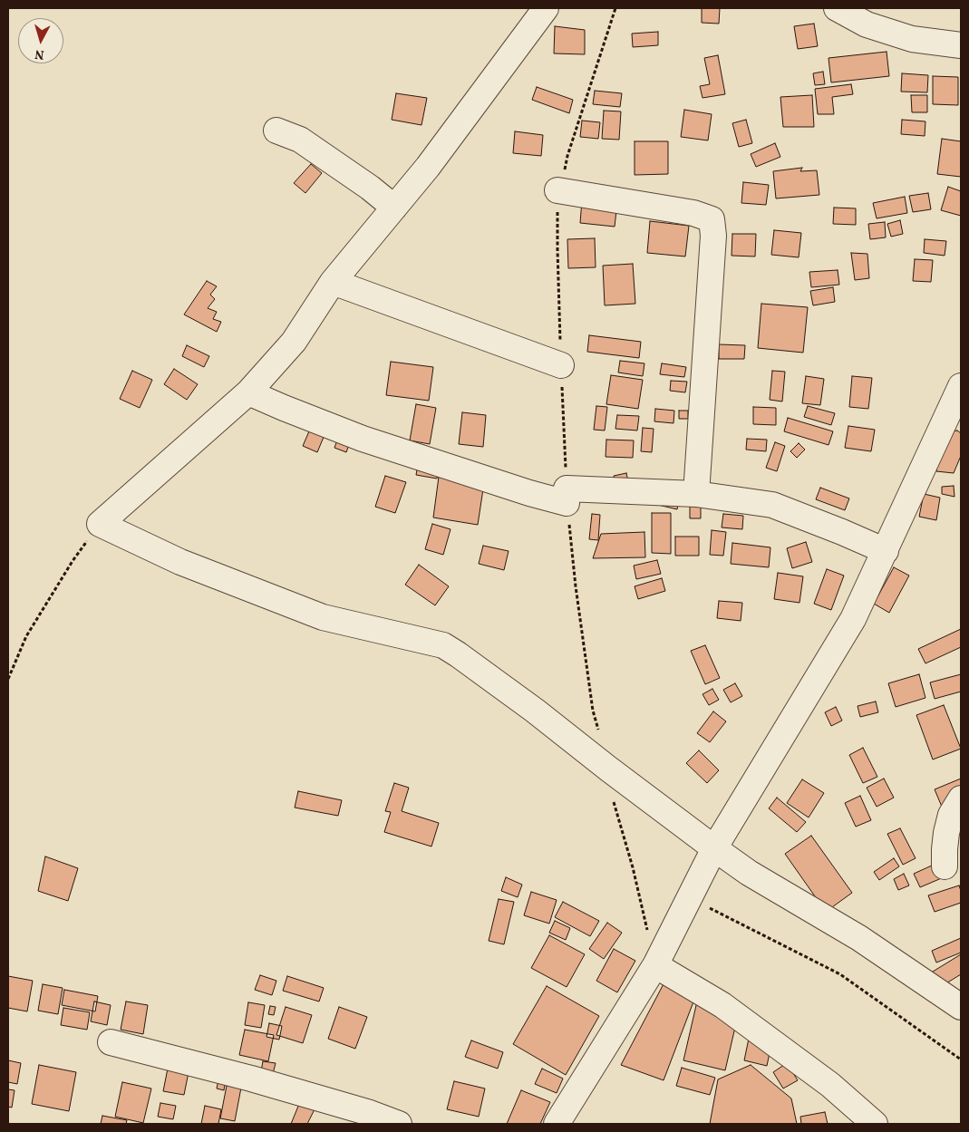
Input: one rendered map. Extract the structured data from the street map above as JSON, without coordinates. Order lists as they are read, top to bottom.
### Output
{
  "north": "bottom"
}
